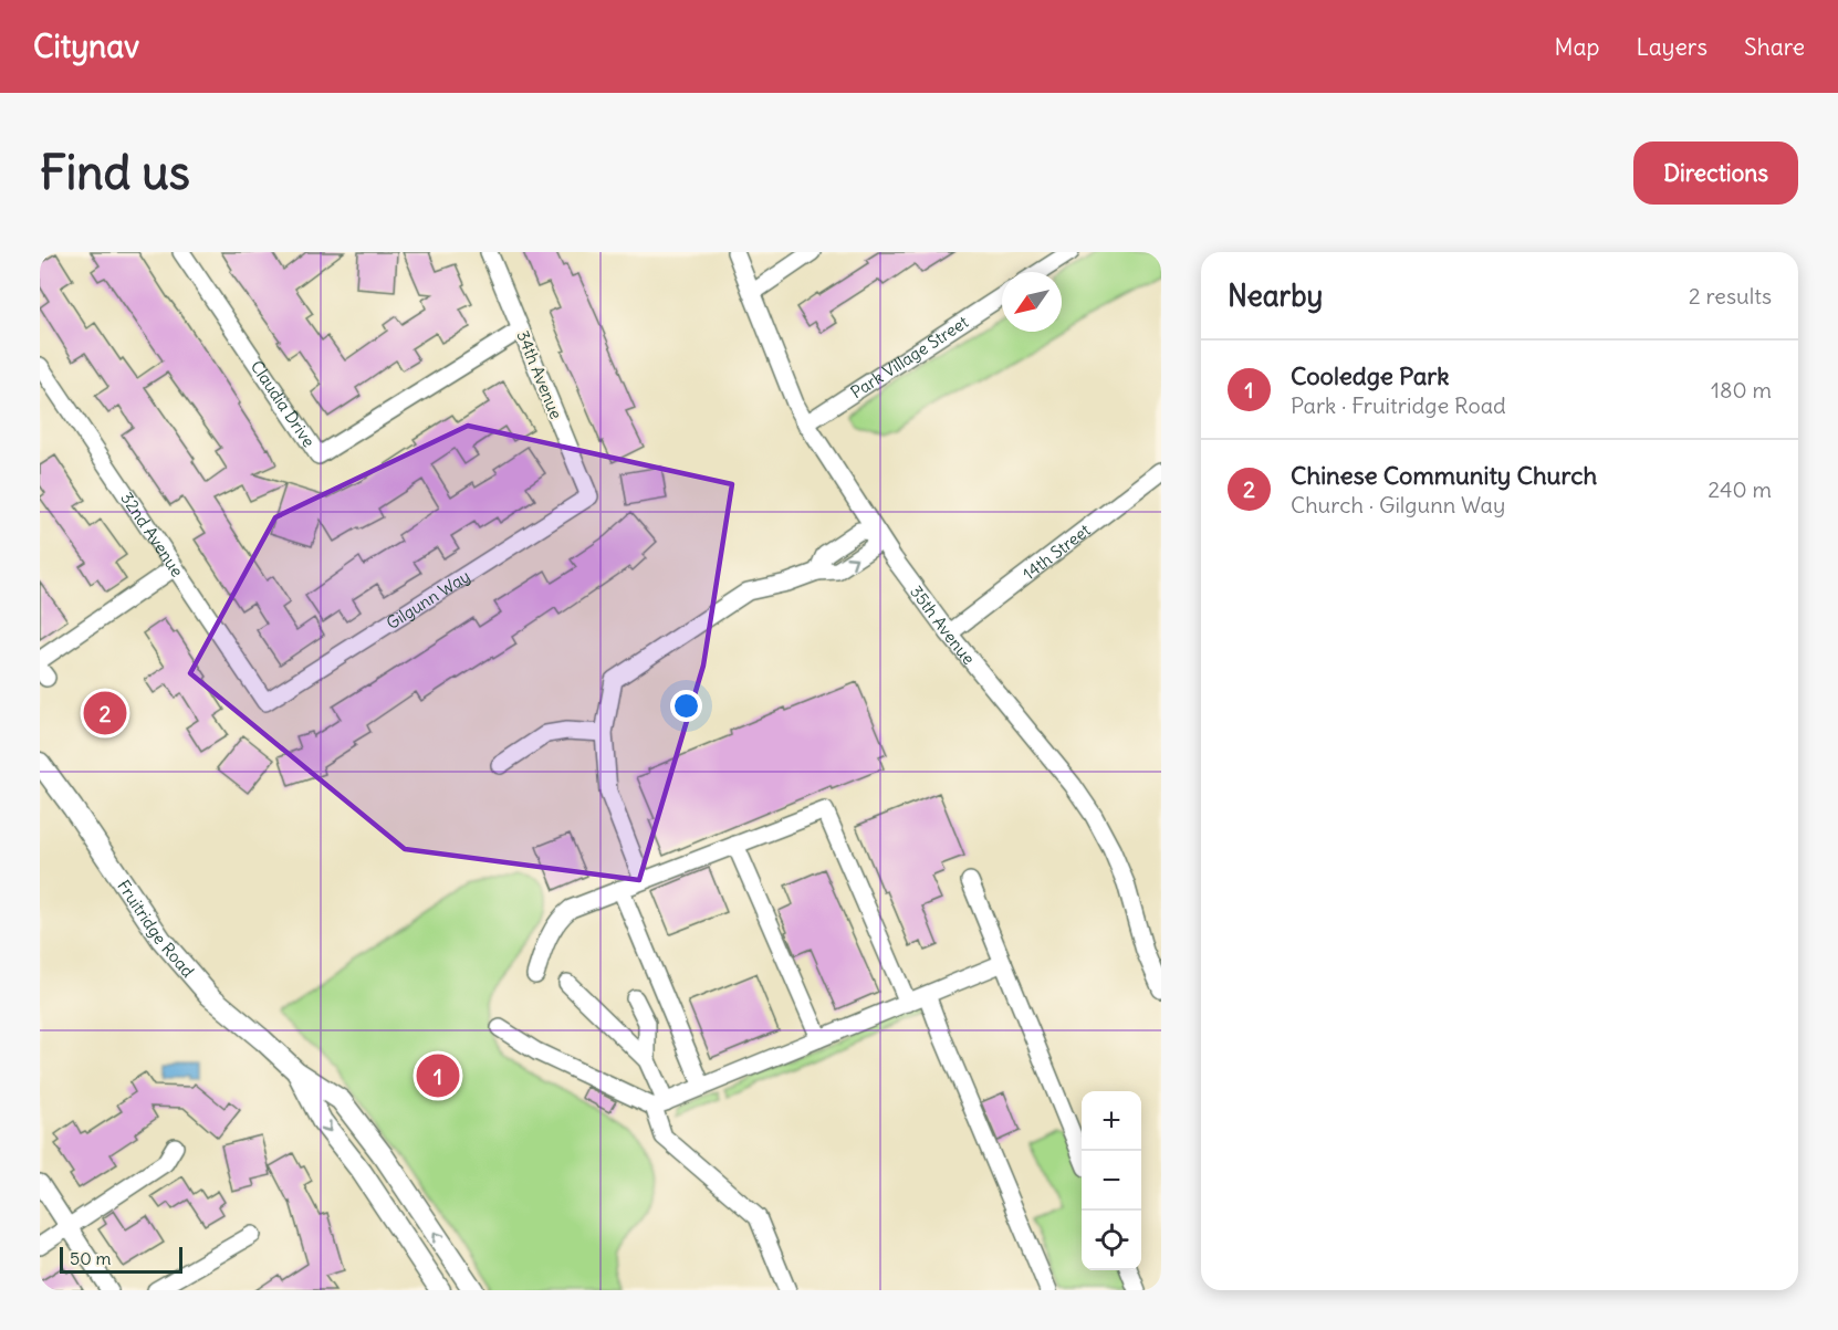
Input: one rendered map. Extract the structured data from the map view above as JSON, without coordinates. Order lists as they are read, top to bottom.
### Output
{
  "streets": {
    "main road": ["Fruitridge Road"],
    "street": [
      "Park Village Street",
      "34th Avenue",
      "Claudia Drive",
      "32nd Avenue",
      "14th Street",
      "Gilgunn Way",
      "35th Avenue"
    ]
  },
  "crossings": [
    ["Park Village Street", "35th Avenue"],
    ["34th Avenue", "Claudia Drive"],
    ["34th Avenue", "Gilgunn Way"],
    ["32nd Avenue", "Gilgunn Way"],
    ["14th Street", "35th Avenue"]
  ],
  "scale_bar": "50 m",
  "north": "bottom left",
  "page": {
    "header": "Citynav",
    "nav": ["Map", "Layers", "Share"],
    "buttons": "Directions",
    "title": "Find us",
    "heading": ["Nearby", "2 results"],
    "list": [
      {
        "mark": "1",
        "name": "Cooledge Park",
        "note": "Park · Fruitridge Road",
        "value": "180 m"
      },
      {
        "mark": "2",
        "name": "Chinese Community Church",
        "note": "Church · Gilgunn Way",
        "value": "240 m"
      }
    ],
    "pins": ["2", "1"],
    "map_buttons": ["+", "−"],
    "scale": "50 m"
  }
}
